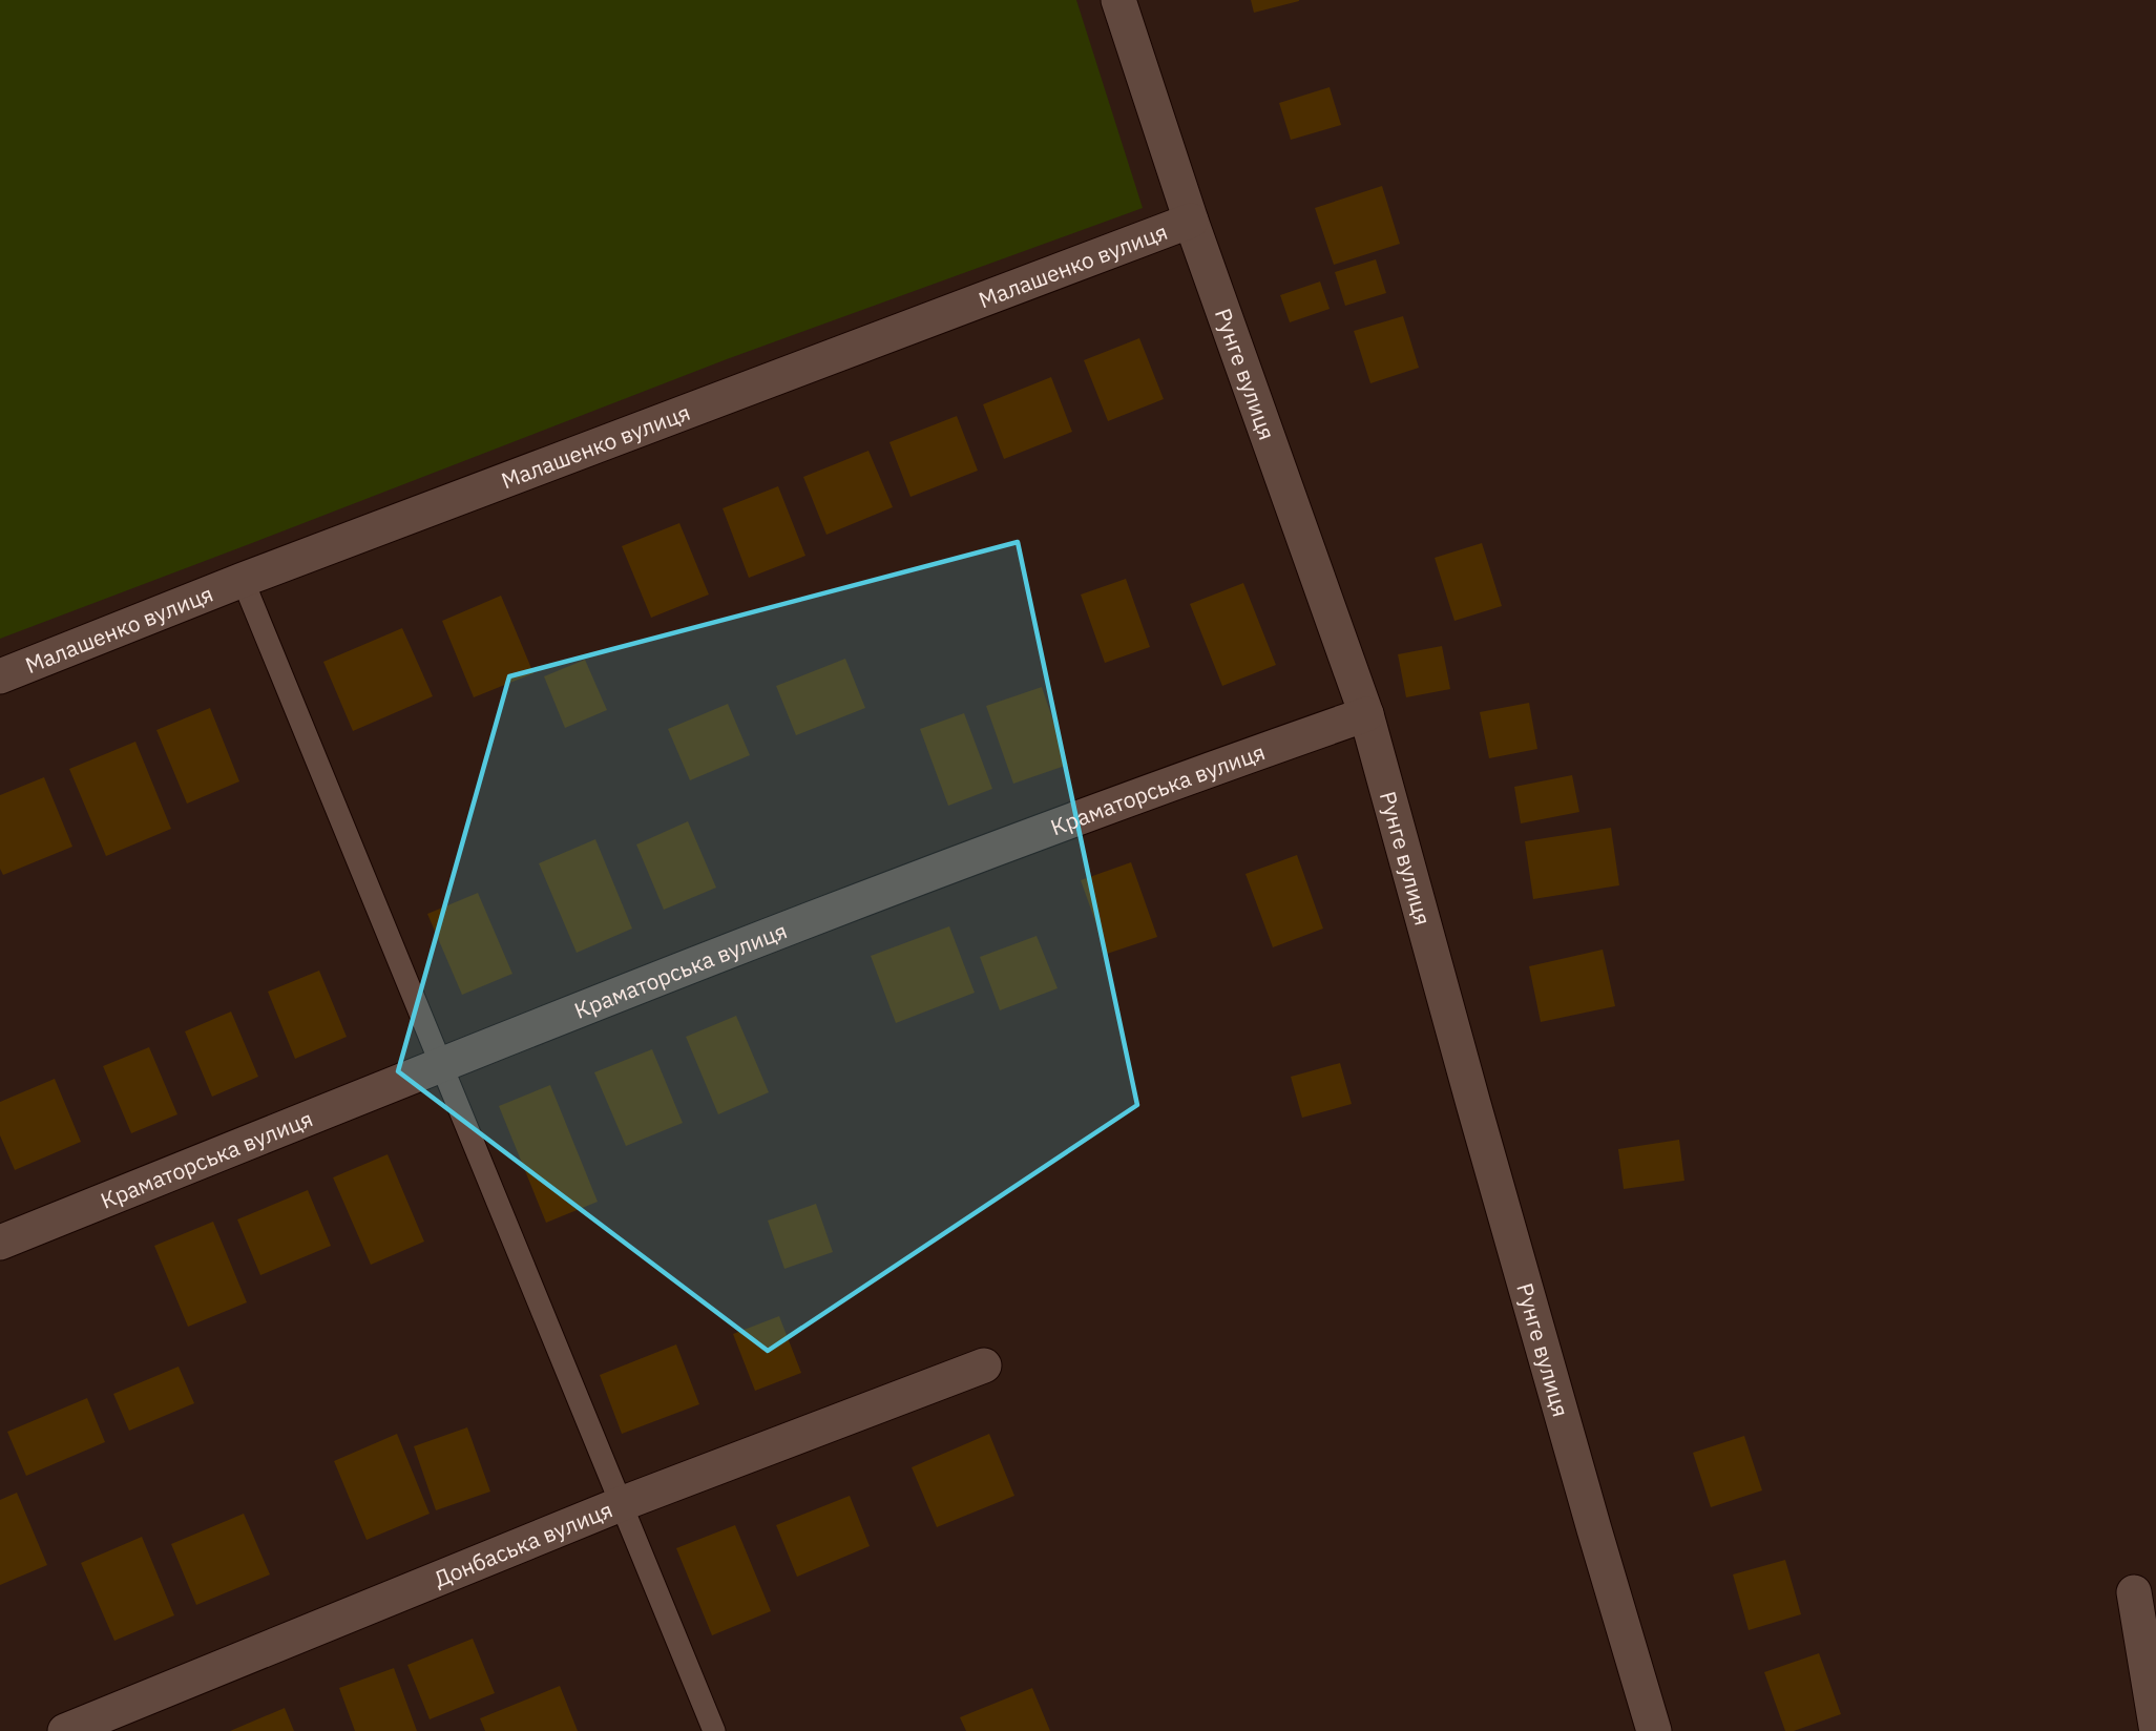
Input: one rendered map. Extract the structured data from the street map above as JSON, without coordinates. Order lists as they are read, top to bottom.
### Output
{
  "streets": {
    "street": [
      "Малашенко вулиця",
      "Рунге вулиця",
      "Краматорська вулиця",
      "Донбаська вулиця"
    ]
  },
  "crossings": [
    ["Малашенко вулиця", "Рунге вулиця"],
    ["Рунге вулиця", "Краматорська вулиця"]
  ]
}
